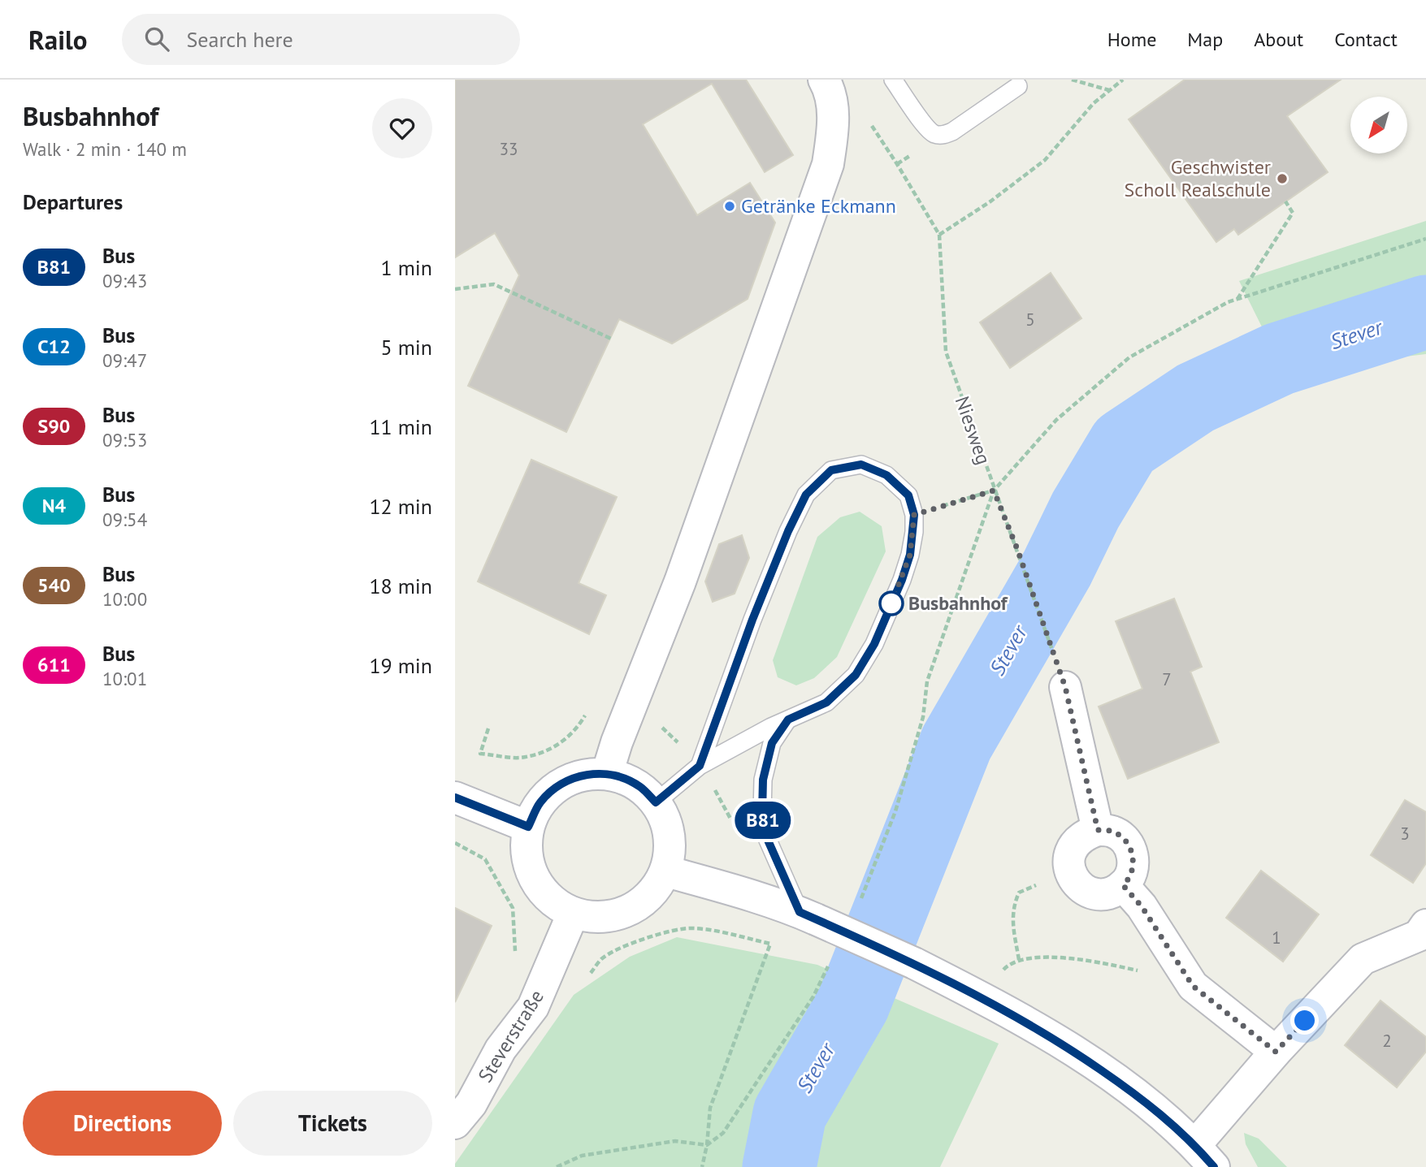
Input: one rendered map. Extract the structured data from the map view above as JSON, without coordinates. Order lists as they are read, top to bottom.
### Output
{
  "streets": {
    "street": ["Steverstraße"],
    "path": ["Niesweg"]
  },
  "water": ["Stever"],
  "places": ["Geschwister Scholl Realschule", "Getränke Eckmann", "Busbahnhof"],
  "lines": ["bus line B81"],
  "house_numbers": [
    "33",
    "5",
    "7",
    "3",
    "1",
    "2"
  ],
  "north": "bottom left",
  "page": {
    "header": "Railo",
    "search": "Search here",
    "nav": [
      "Home",
      "Map",
      "About",
      "Contact"
    ],
    "heading": [
      ["Busbahnhof", "Walk · 2 min · 140 m"],
      "Departures"
    ],
    "on_map": "B81",
    "list": [
      {
        "mark": "B81",
        "name": "Bus",
        "note": "09:43",
        "value": "1 min"
      },
      {
        "mark": "C12",
        "name": "Bus",
        "note": "09:47",
        "value": "5 min"
      },
      {
        "mark": "S90",
        "name": "Bus",
        "note": "09:53",
        "value": "11 min"
      },
      {
        "mark": "N4",
        "name": "Bus",
        "note": "09:54",
        "value": "12 min"
      },
      {
        "mark": "540",
        "name": "Bus",
        "note": "10:00",
        "value": "18 min"
      },
      {
        "mark": "611",
        "name": "Bus",
        "note": "10:01",
        "value": "19 min"
      }
    ],
    "buttons": ["Directions", "Tickets"]
  }
}
